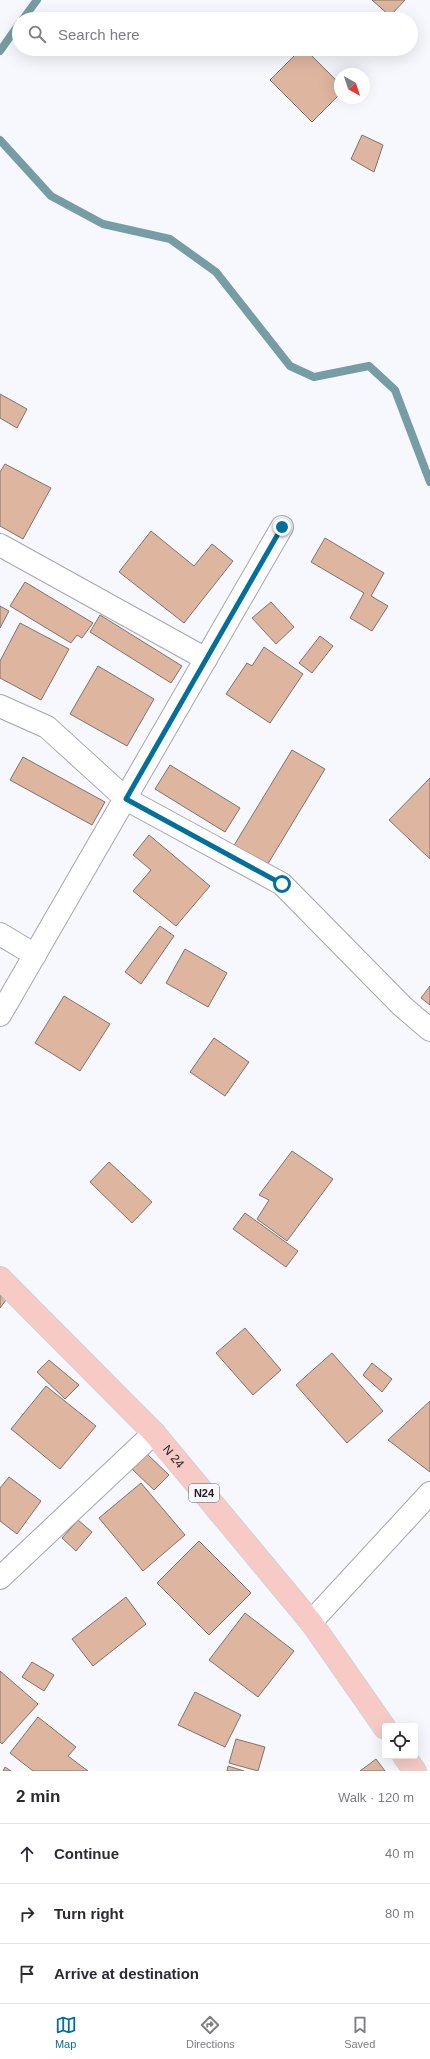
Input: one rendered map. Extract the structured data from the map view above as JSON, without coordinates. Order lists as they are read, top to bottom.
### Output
{
  "streets": {
    "main road": ["N 24", "N24"]
  },
  "north": "bottom right",
  "page": {
    "search": "Search here",
    "heading": ["2 min", "Walk · 120 m"],
    "list": [
      ["Continue", "40 m"],
      ["Turn right", "80 m"],
      "Arrive at destination"
    ],
    "nav": ["Map", "Directions", "Saved"]
  }
}
